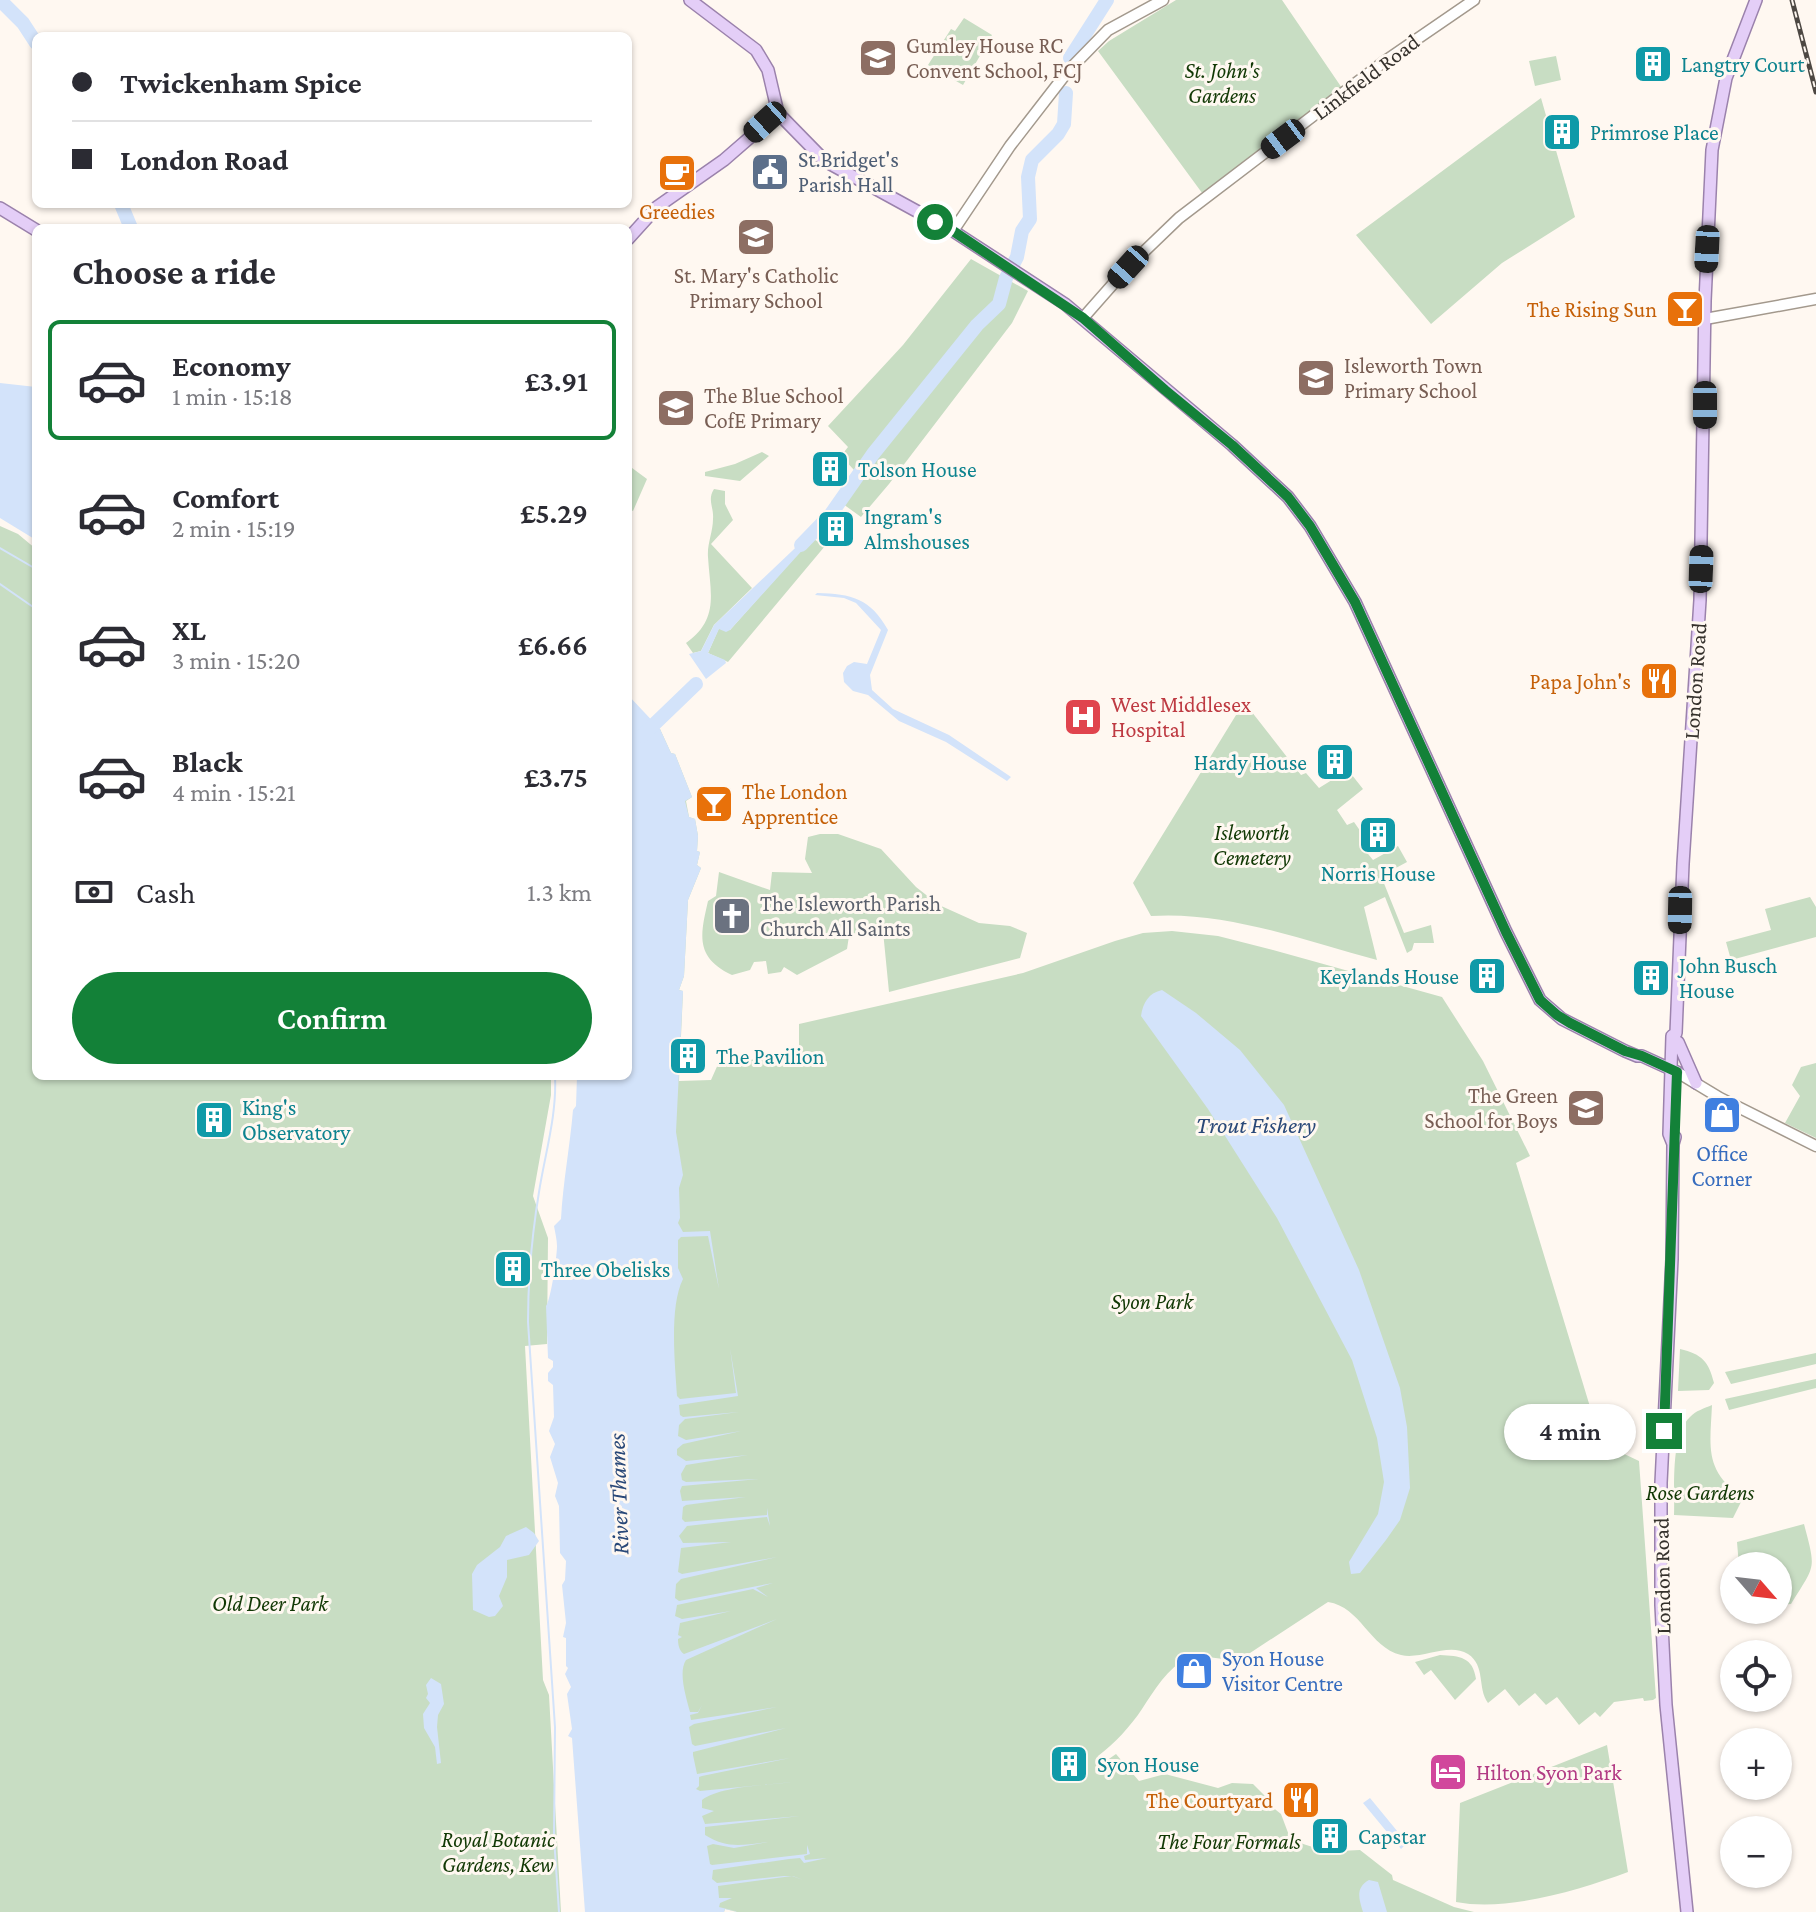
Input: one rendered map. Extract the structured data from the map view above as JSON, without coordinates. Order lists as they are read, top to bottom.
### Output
{
  "streets": {
    "main road": ["London Road"],
    "street": ["Linkfield Road"]
  },
  "water": ["Trout Fishery", "River Thames"],
  "parks": [
    "St. John's Gardens",
    "Isleworth Cemetery",
    "Syon Park",
    "Rose Gardens",
    "Old Deer Park",
    "Royal Botanic Gardens, Kew",
    "The Four Formals"
  ],
  "places": {
    "school or university": [
      "Gumley House RC Convent School, FCJ",
      "St. Mary's Catholic Primary School",
      "Isleworth Town Primary School",
      "The Blue School CofE Primary",
      "The Green School for Boys"
    ],
    "building": [
      "Langtry Court",
      "Primrose Place",
      "Tolson House",
      "Ingram's Almshouses",
      "Hardy House",
      "Norris House",
      "Keylands House",
      "John Busch House",
      "The Pavilion",
      "King's Observatory",
      "Three Obelisks",
      "Syon House",
      "Capstar"
    ],
    "public building": ["St.Bridget's Parish Hall"],
    "cafe": ["Greedies"],
    "bar": ["The Rising Sun", "The London Apprentice"],
    "restaurant": ["Papa John's", "The Courtyard"],
    "hospital": ["West Middlesex Hospital"],
    "church": ["The Isleworth Parish Church All Saints"],
    "shop": ["Office Corner", "Syon House Visitor Centre"],
    "hotel": ["Hilton Syon Park"]
  },
  "north": "bottom right",
  "page": {
    "banner": ["Twickenham Spice", "London Road"],
    "heading": "Choose a ride",
    "list": [
      {
        "name": "Economy",
        "note": "1 min · 15:18",
        "value": "£3.91"
      },
      {
        "name": "Comfort",
        "note": "2 min · 15:19",
        "value": "£5.29"
      },
      {
        "name": "XL",
        "note": "3 min · 15:20",
        "value": "£6.66"
      },
      {
        "name": "Black",
        "note": "4 min · 15:21",
        "value": "£3.75"
      }
    ],
    "pay": ["Cash", "1.3 km"],
    "buttons": "Confirm",
    "bubble": "4 min",
    "map_buttons": ["+", "−"]
  }
}
